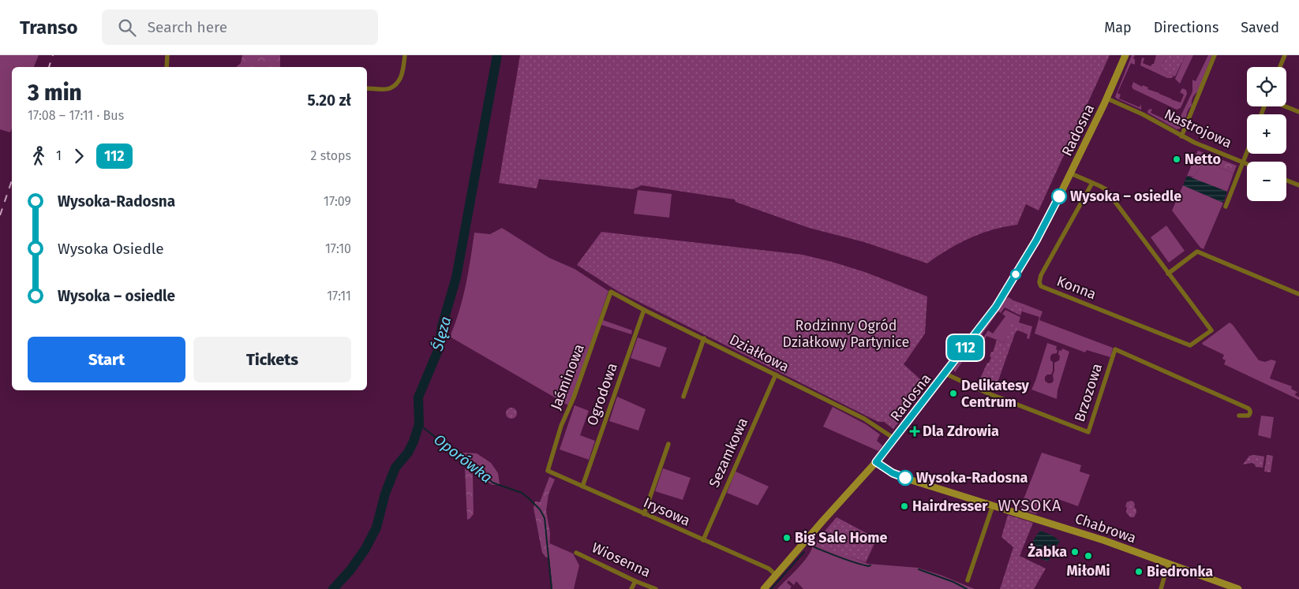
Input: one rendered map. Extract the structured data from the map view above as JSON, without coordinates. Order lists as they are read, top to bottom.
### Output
{
  "streets": {
    "street": [
      "Nastrojowa",
      "Radosna",
      "Konna",
      "Działkowa",
      "Jaśminowa",
      "Brzozowa",
      "Ogrodowa",
      "Sezamkowa",
      "Irysowa",
      "Chabrowa",
      "Wiosenna"
    ]
  },
  "crossings": [
    ["Nastrojowa", "Radosna"],
    ["Radosna", "Działkowa"],
    ["Radosna", "Brzozowa"],
    ["Radosna", "Irysowa"],
    ["Radosna", "Chabrowa"],
    ["Działkowa", "Jaśminowa"],
    ["Działkowa", "Ogrodowa"],
    ["Działkowa", "Sezamkowa"],
    ["Jaśminowa", "Irysowa"],
    ["Ogrodowa", "Irysowa"],
    ["Sezamkowa", "Irysowa"]
  ],
  "districts": ["WYSOKA"],
  "water": ["Ślęza", "Oporówka"],
  "parks": ["Rodzinny Ogród Działkowy Partynice"],
  "places": {
    "other": [
      "Netto",
      "Wysoka – osiedle",
      "Delikatesy Centrum",
      "Wysoka-Radosna",
      "Hairdresser",
      "Big Sale Home",
      "Żabka",
      "MiłoMi",
      "Biedronka"
    ],
    "health": ["Dla Zdrowia"]
  },
  "lines": ["bus line 112"],
  "page": {
    "header": "Transo",
    "search": "Search here",
    "nav": ["Map", "Directions", "Saved"],
    "on_map": "112",
    "map_buttons": ["+", "−"],
    "heading": ["3 min", "17:08 – 17:11 · Bus", "5.20 zł"],
    "legs": ["1", "112", "2 stops"],
    "list": [
      {
        "name": "Wysoka-Radosna",
        "value": "17:09"
      },
      {
        "name": "Wysoka Osiedle",
        "value": "17:10"
      },
      {
        "name": "Wysoka – osiedle",
        "value": "17:11"
      }
    ],
    "buttons": ["Start", "Tickets"]
  }
}
